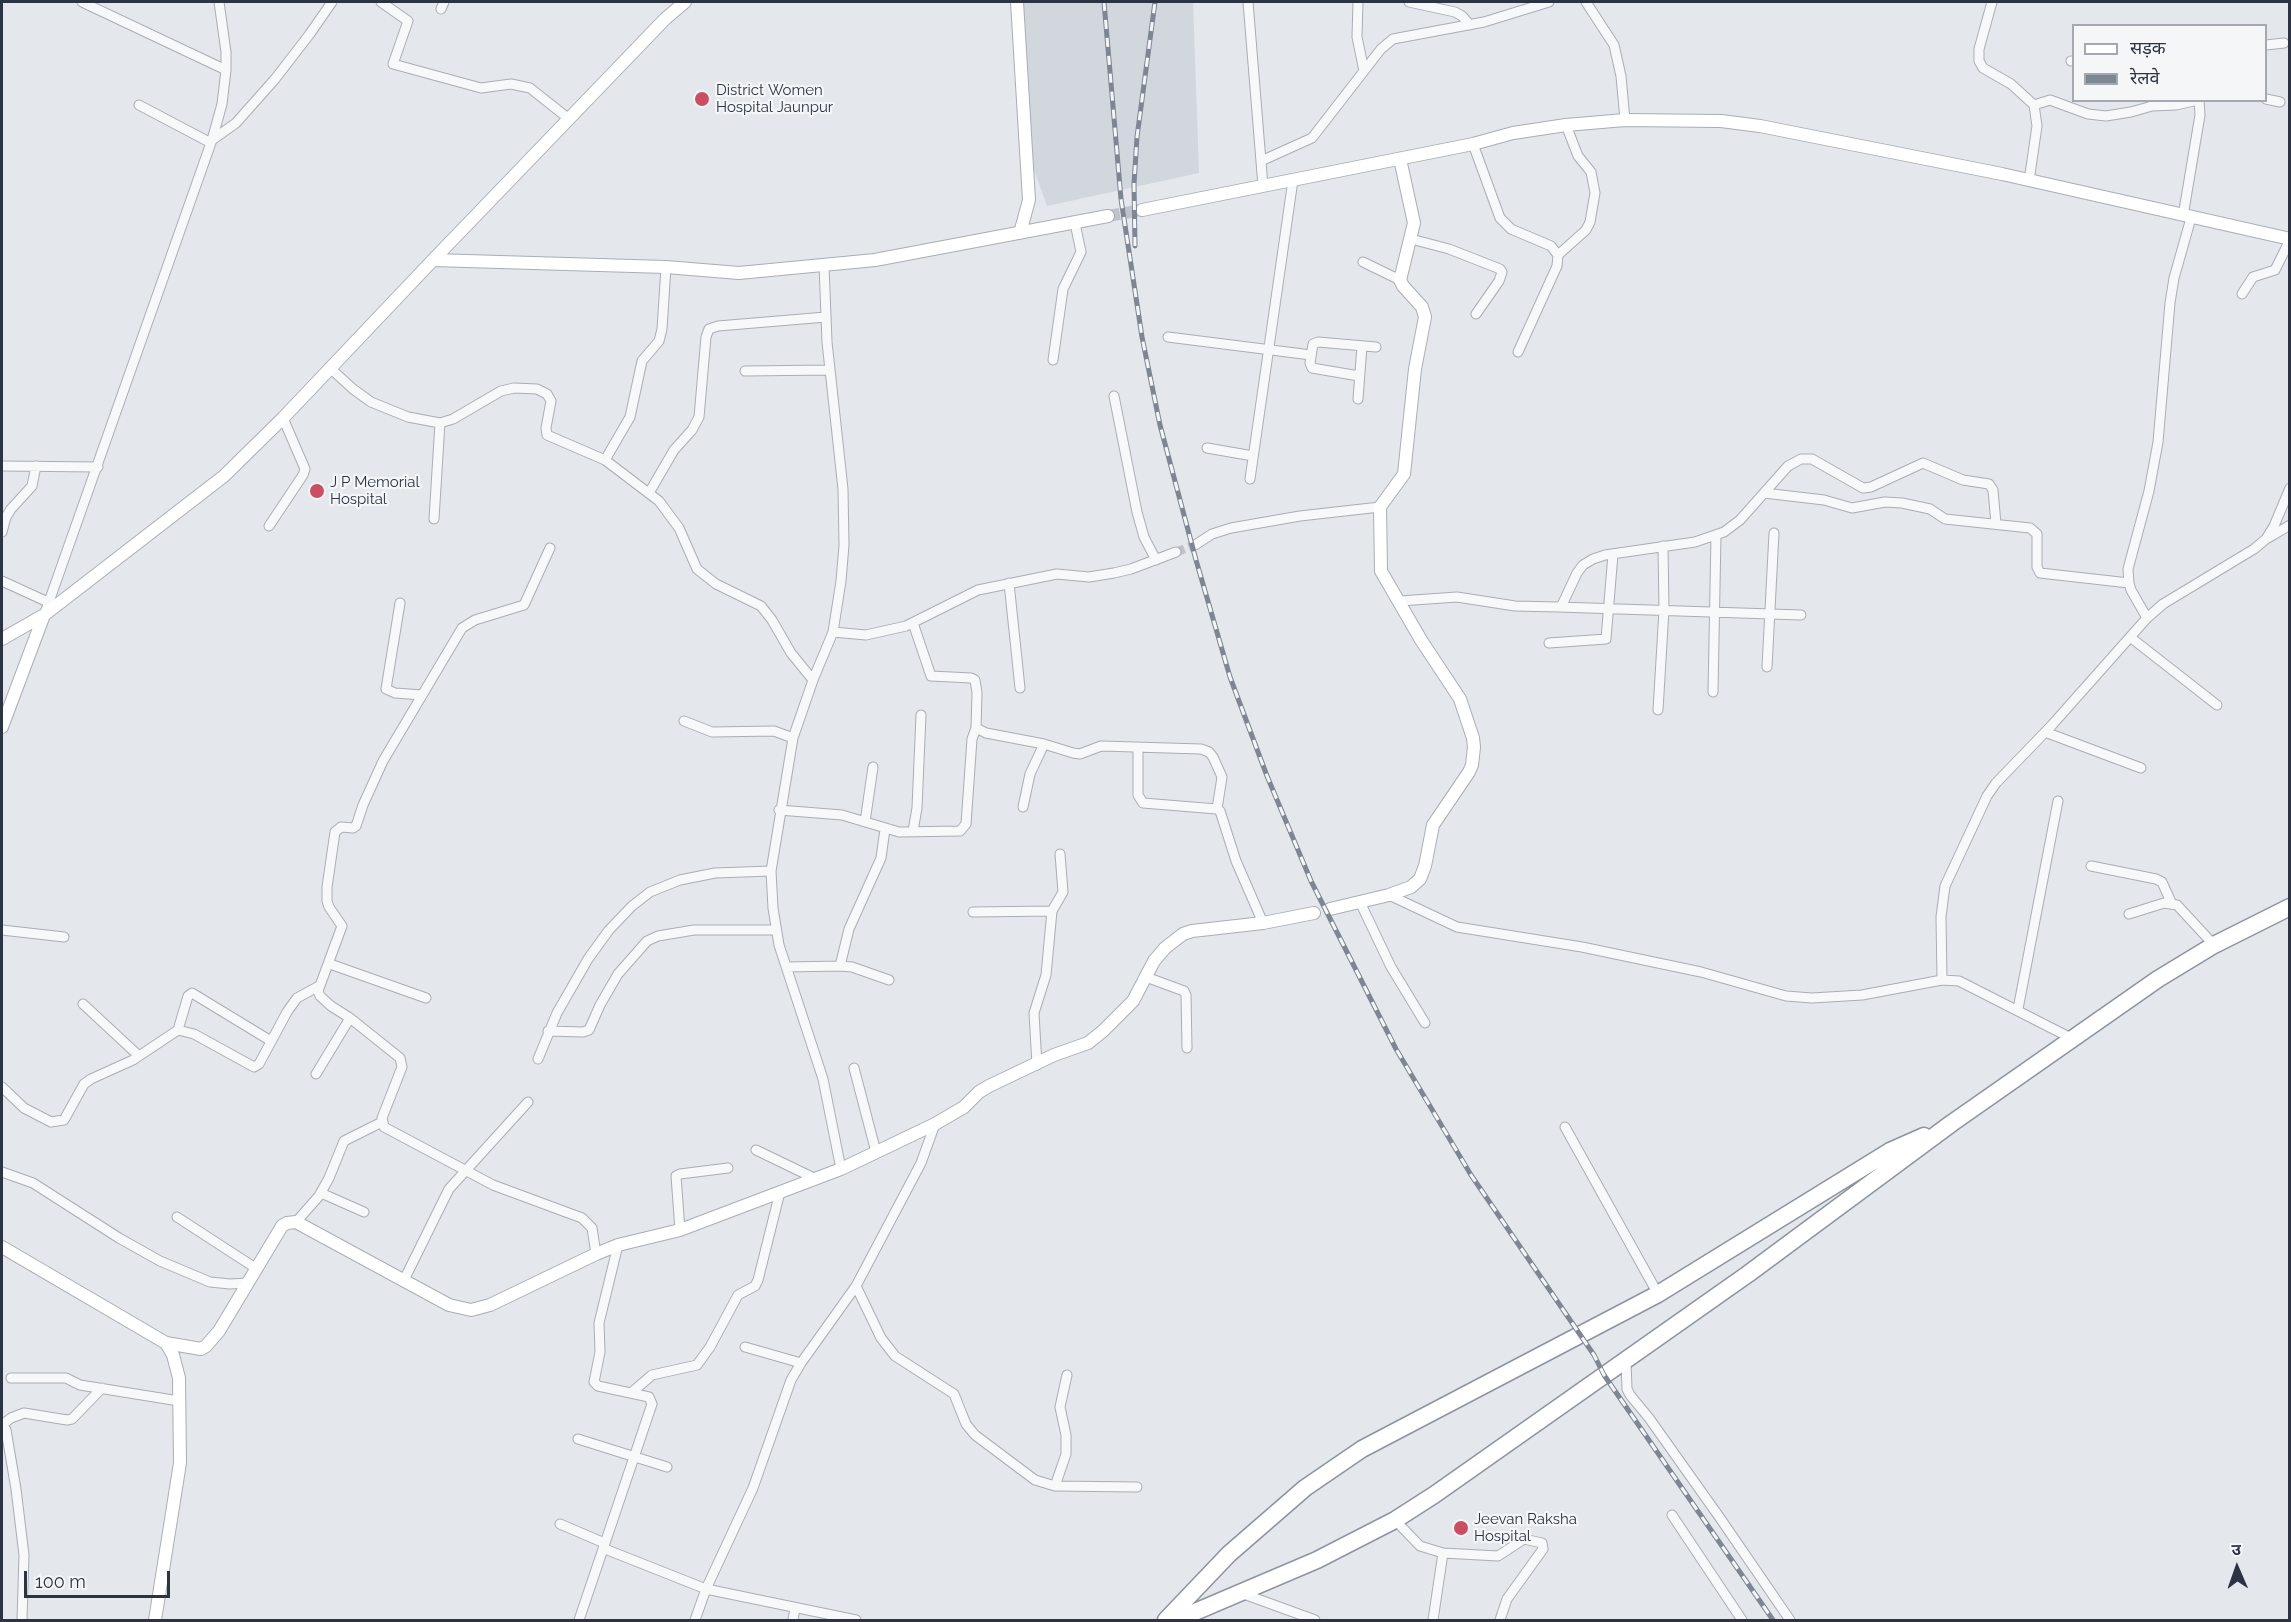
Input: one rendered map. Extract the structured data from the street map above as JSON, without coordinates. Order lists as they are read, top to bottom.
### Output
{
  "places": ["District Women Hospital Jaunpur", "J P Memorial Hospital", "Jeevan Raksha Hospital"],
  "legend": ["सड़क", "रेलवे"],
  "scale_bar": "100 m",
  "north": "top"
}
